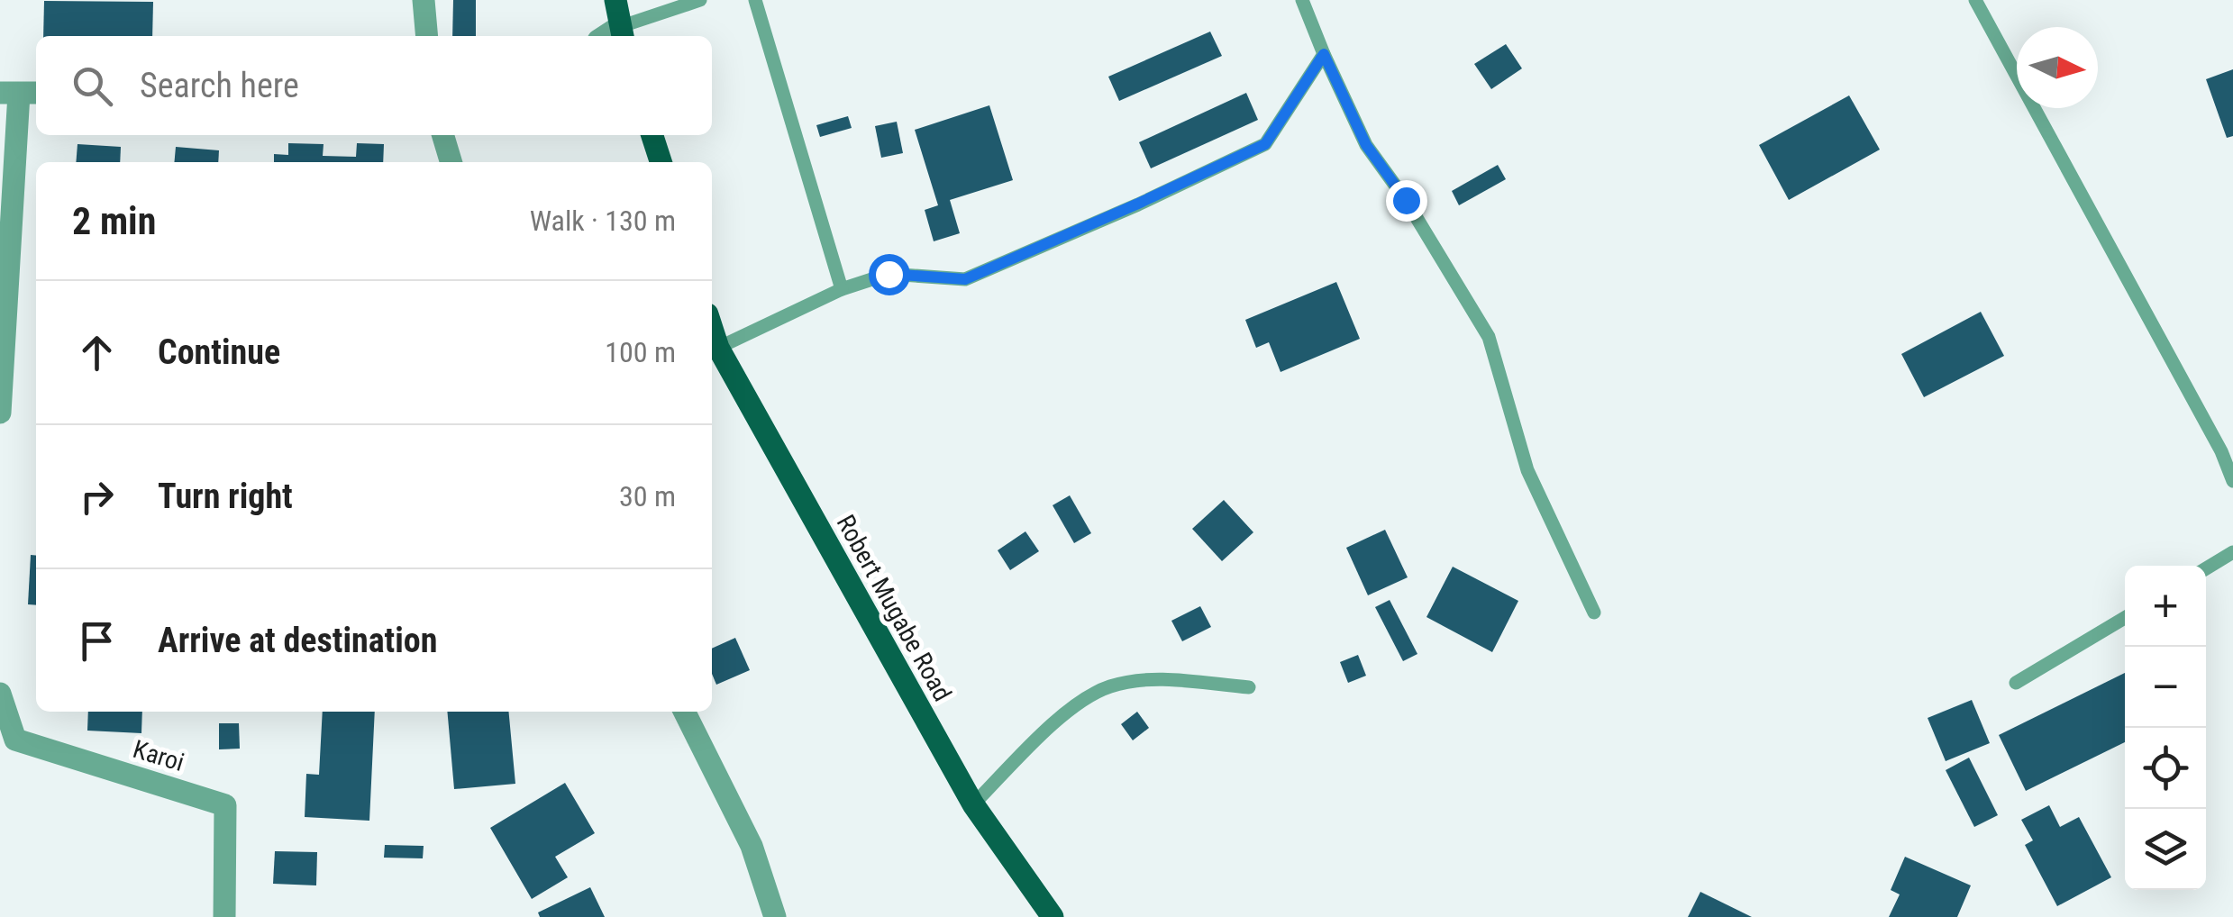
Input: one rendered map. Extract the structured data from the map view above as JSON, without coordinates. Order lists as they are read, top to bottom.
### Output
{
  "streets": {
    "main road": ["Robert Mugabe Road"],
    "street": ["Karoi"]
  },
  "north": "right",
  "page": {
    "search": "Search here",
    "heading": ["2 min", "Walk · 130 m"],
    "list": [
      ["Continue", "100 m"],
      ["Turn right", "30 m"],
      "Arrive at destination"
    ],
    "map_buttons": ["+", "−"]
  }
}
